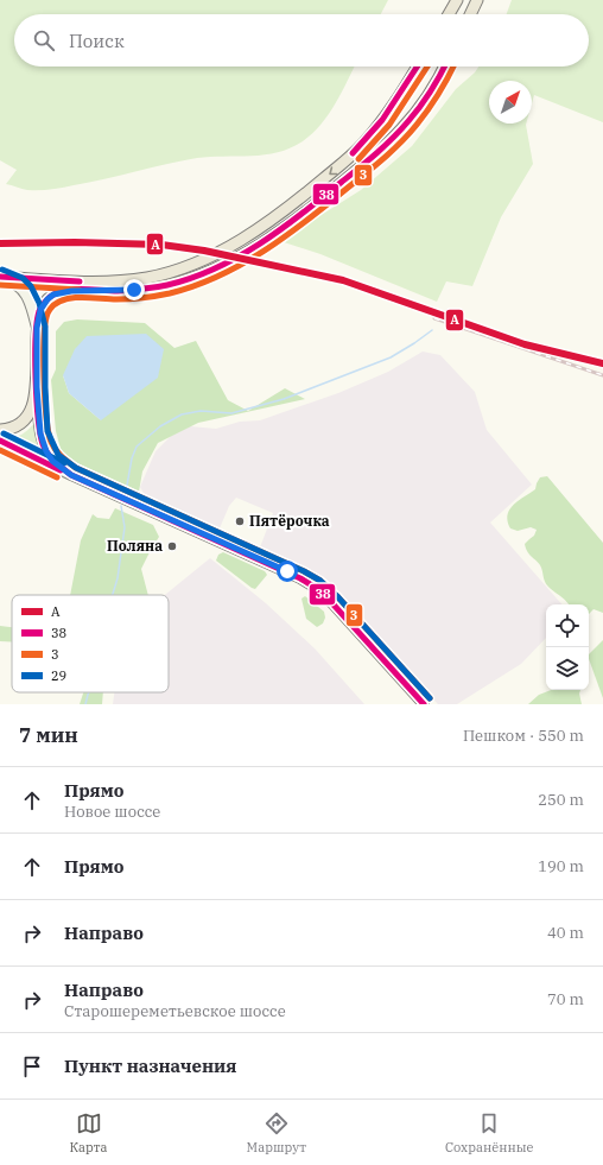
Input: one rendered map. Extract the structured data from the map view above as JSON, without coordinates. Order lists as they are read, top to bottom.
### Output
{
  "places": ["Пятёрочка", "Поляна"],
  "lines": [
    "transit line 38",
    "transit line 3",
    "transit line A",
    "transit line 29"
  ],
  "legend": [
    "A",
    "38",
    "3",
    "29"
  ],
  "north": "top right",
  "page": {
    "search": "Поиск",
    "heading": ["7 мин", "Пешком · 550 m"],
    "list": [
      ["Прямо", "Новое шоссе", "250 m"],
      ["Прямо", "190 m"],
      ["Направо", "40 m"],
      ["Направо", "Старошереметьевское шоссе", "70 m"],
      "Пункт назначения"
    ],
    "nav": ["Карта", "Маршрут", "Сохранённые"]
  }
}
